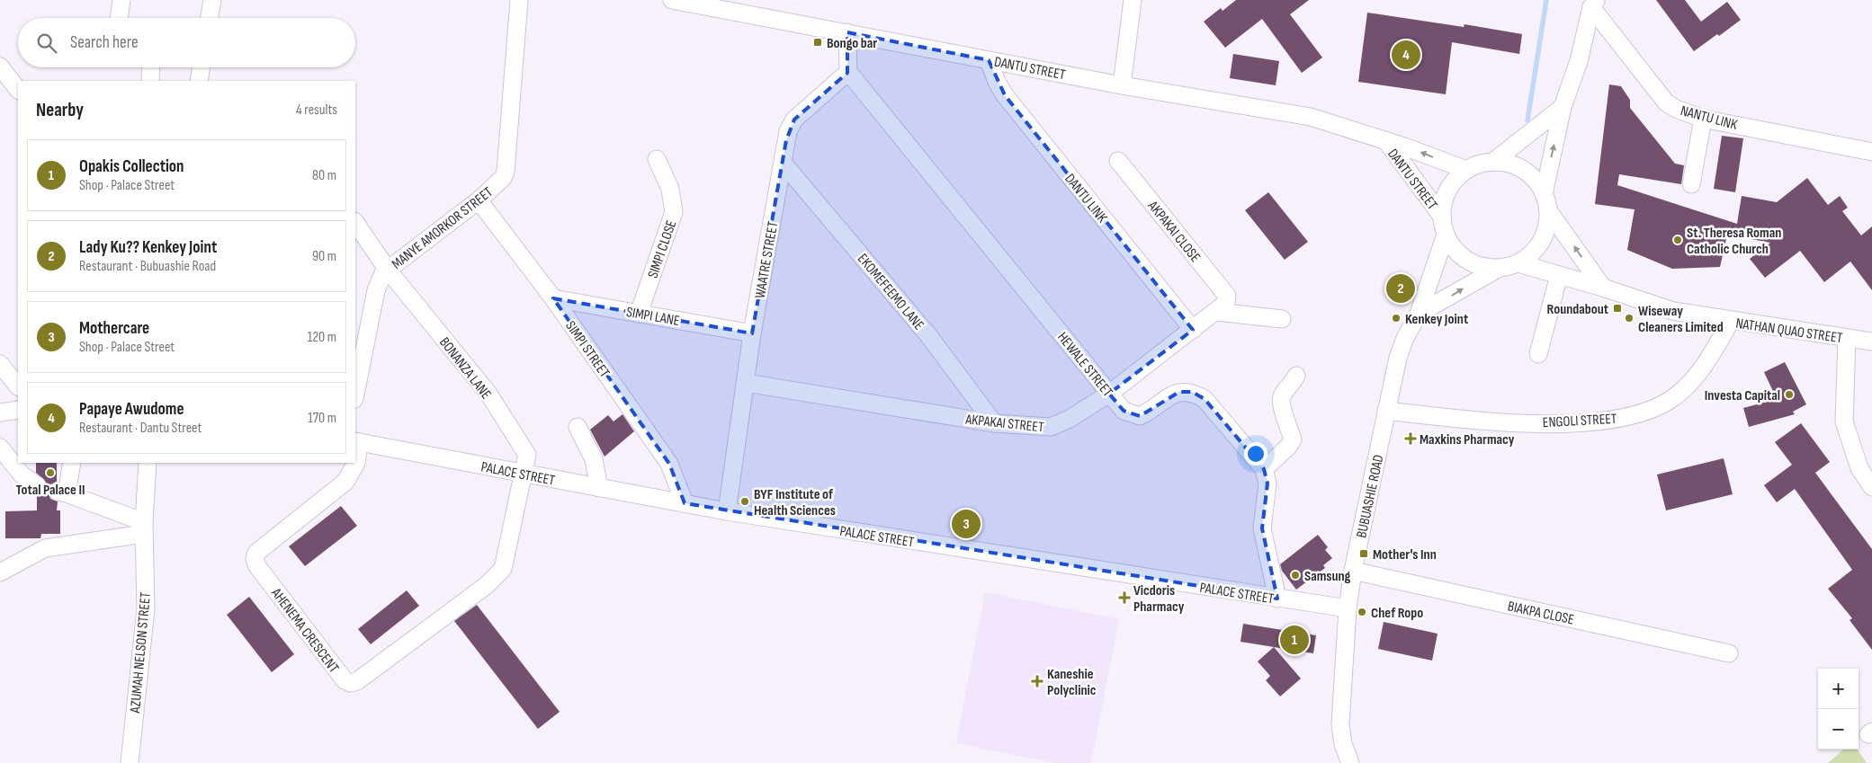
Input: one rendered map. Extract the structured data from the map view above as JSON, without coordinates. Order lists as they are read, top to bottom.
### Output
{
  "streets": {
    "street": [
      "DANTU STREET",
      "NANTU LINK",
      "DANTU LINK",
      "MANYE AMORKOR STREET",
      "AKPAKAI CLOSE",
      "SIMPI CLOSE",
      "WAATRE STREET",
      "EKOMEFEEMO LANE",
      "SIMPI LANE",
      "NATHAN QUAO STREET",
      "SIMPI STREET",
      "HEWALE STREET",
      "BONANZA LANE",
      "ENGOLI STREET",
      "AKPAKAI STREET",
      "PALACE STREET",
      "BUBUASHIE ROAD",
      "BIAKPA CLOSE",
      "AHENEMA CRESCENT",
      "AZUMAH NELSON STREET"
    ]
  },
  "crossings": [
    ["DANTU STREET", "DANTU LINK"],
    ["DANTU STREET", "NATHAN QUAO STREET"],
    ["DANTU STREET", "BUBUASHIE ROAD"],
    ["DANTU LINK", "AKPAKAI STREET"],
    ["MANYE AMORKOR STREET", "SIMPI STREET"],
    ["MANYE AMORKOR STREET", "BONANZA LANE"],
    ["AKPAKAI CLOSE", "AKPAKAI STREET"],
    ["SIMPI CLOSE", "SIMPI LANE"],
    ["WAATRE STREET", "EKOMEFEEMO LANE"],
    ["WAATRE STREET", "SIMPI LANE"],
    ["WAATRE STREET", "HEWALE STREET"],
    ["WAATRE STREET", "AKPAKAI STREET"],
    ["WAATRE STREET", "PALACE STREET"],
    ["EKOMEFEEMO LANE", "AKPAKAI STREET"],
    ["SIMPI LANE", "SIMPI STREET"],
    ["NATHAN QUAO STREET", "ENGOLI STREET"],
    ["NATHAN QUAO STREET", "BUBUASHIE ROAD"],
    ["SIMPI STREET", "PALACE STREET"],
    ["HEWALE STREET", "AKPAKAI STREET"],
    ["BONANZA LANE", "PALACE STREET"],
    ["BONANZA LANE", "AHENEMA CRESCENT"],
    ["ENGOLI STREET", "BUBUASHIE ROAD"],
    ["PALACE STREET", "BUBUASHIE ROAD"],
    ["PALACE STREET", "AHENEMA CRESCENT"],
    ["BUBUASHIE ROAD", "BIAKPA CLOSE"]
  ],
  "places": {
    "transit": ["Bongo bar", "Roundabout", "Mother's Inn"],
    "other": [
      "St. Theresa Roman Catholic Church",
      "Kenkey Joint",
      "Wiseway Cleaners Limited",
      "Investa Capital",
      "Total Palace II",
      "BYF Institute of Health Sciences",
      "Samsung",
      "Chef Ropo"
    ],
    "health": ["Maxkins Pharmacy", "Vicdoris Pharmacy", "Kaneshie Polyclinic"]
  },
  "page": {
    "search": "Search here",
    "pins": [
      "4",
      "2",
      "3",
      "1"
    ],
    "heading": ["Nearby", "4 results"],
    "list": [
      {
        "mark": "1",
        "name": "Opakis Collection",
        "note": "Shop · Palace Street",
        "value": "80 m"
      },
      {
        "mark": "2",
        "name": "Lady Ku?? Kenkey Joint",
        "note": "Restaurant · Bubuashie Road",
        "value": "90 m"
      },
      {
        "mark": "3",
        "name": "Mothercare",
        "note": "Shop · Palace Street",
        "value": "120 m"
      },
      {
        "mark": "4",
        "name": "Papaye Awudome",
        "note": "Restaurant · Dantu Street",
        "value": "170 m"
      }
    ],
    "map_buttons": ["+", "−"]
  }
}
